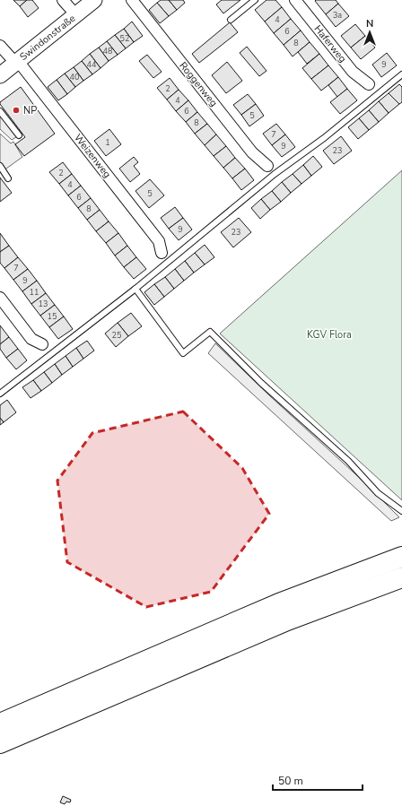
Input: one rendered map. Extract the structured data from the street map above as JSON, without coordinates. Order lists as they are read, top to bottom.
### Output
{
  "streets": {
    "street": [
      "Swindonstraße",
      "Haferweg",
      "Roggenweg",
      "Weizenweg"
    ]
  },
  "crossings": [
    ["Swindonstraße", "Weizenweg"]
  ],
  "parks": ["KGV Flora"],
  "places": ["NP"],
  "house_numbers": [
    "3a",
    "4",
    "6",
    "52",
    "8",
    "48",
    "44",
    "9",
    "40",
    "2",
    "4",
    "6",
    "5",
    "8",
    "7",
    "1",
    "9",
    "23",
    "2",
    "4",
    "5",
    "6",
    "8",
    "9",
    "23",
    "7",
    "9",
    "11",
    "13",
    "15",
    "25"
  ],
  "scale_bar": "50 m",
  "north": "top"
}
